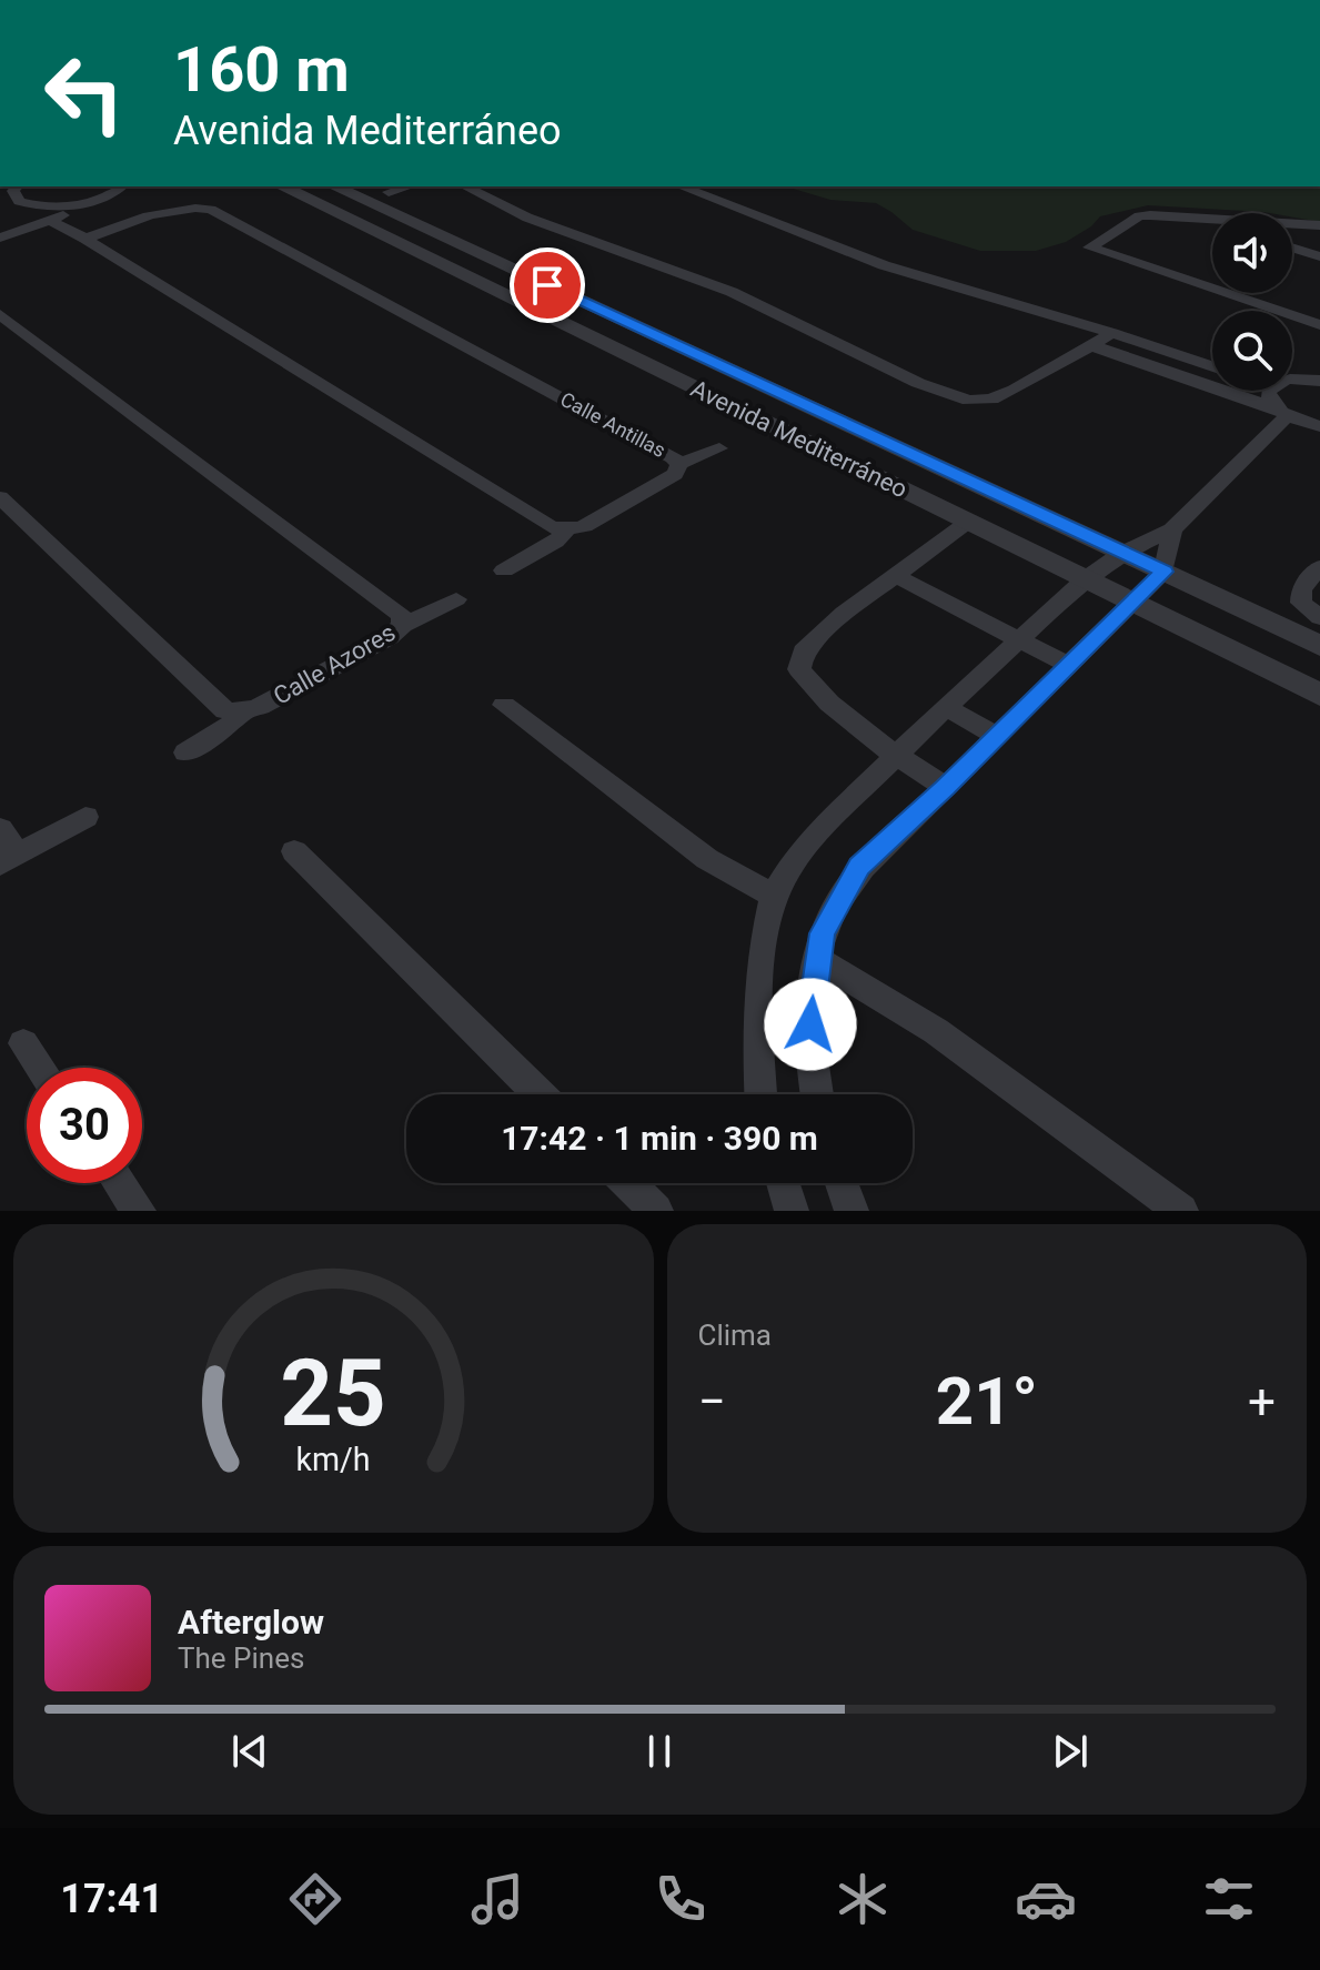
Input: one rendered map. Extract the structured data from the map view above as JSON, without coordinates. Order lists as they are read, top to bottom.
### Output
{
  "streets": {
    "street": ["Calle Antillas", "Avenida Mediterráneo", "Calle Azores"]
  },
  "page": {
    "turn": ["160 m", "Avenida Mediterráneo"],
    "limit": "30",
    "trip": "17:42 · 1 min · 390 m",
    "tile": "Clima",
    "heat": ["−", "21°", "+"],
    "song": ["Afterglow", "The Pines"],
    "tabs": "17:41",
    "gauge": ["25", "km/h"]
  }
}
